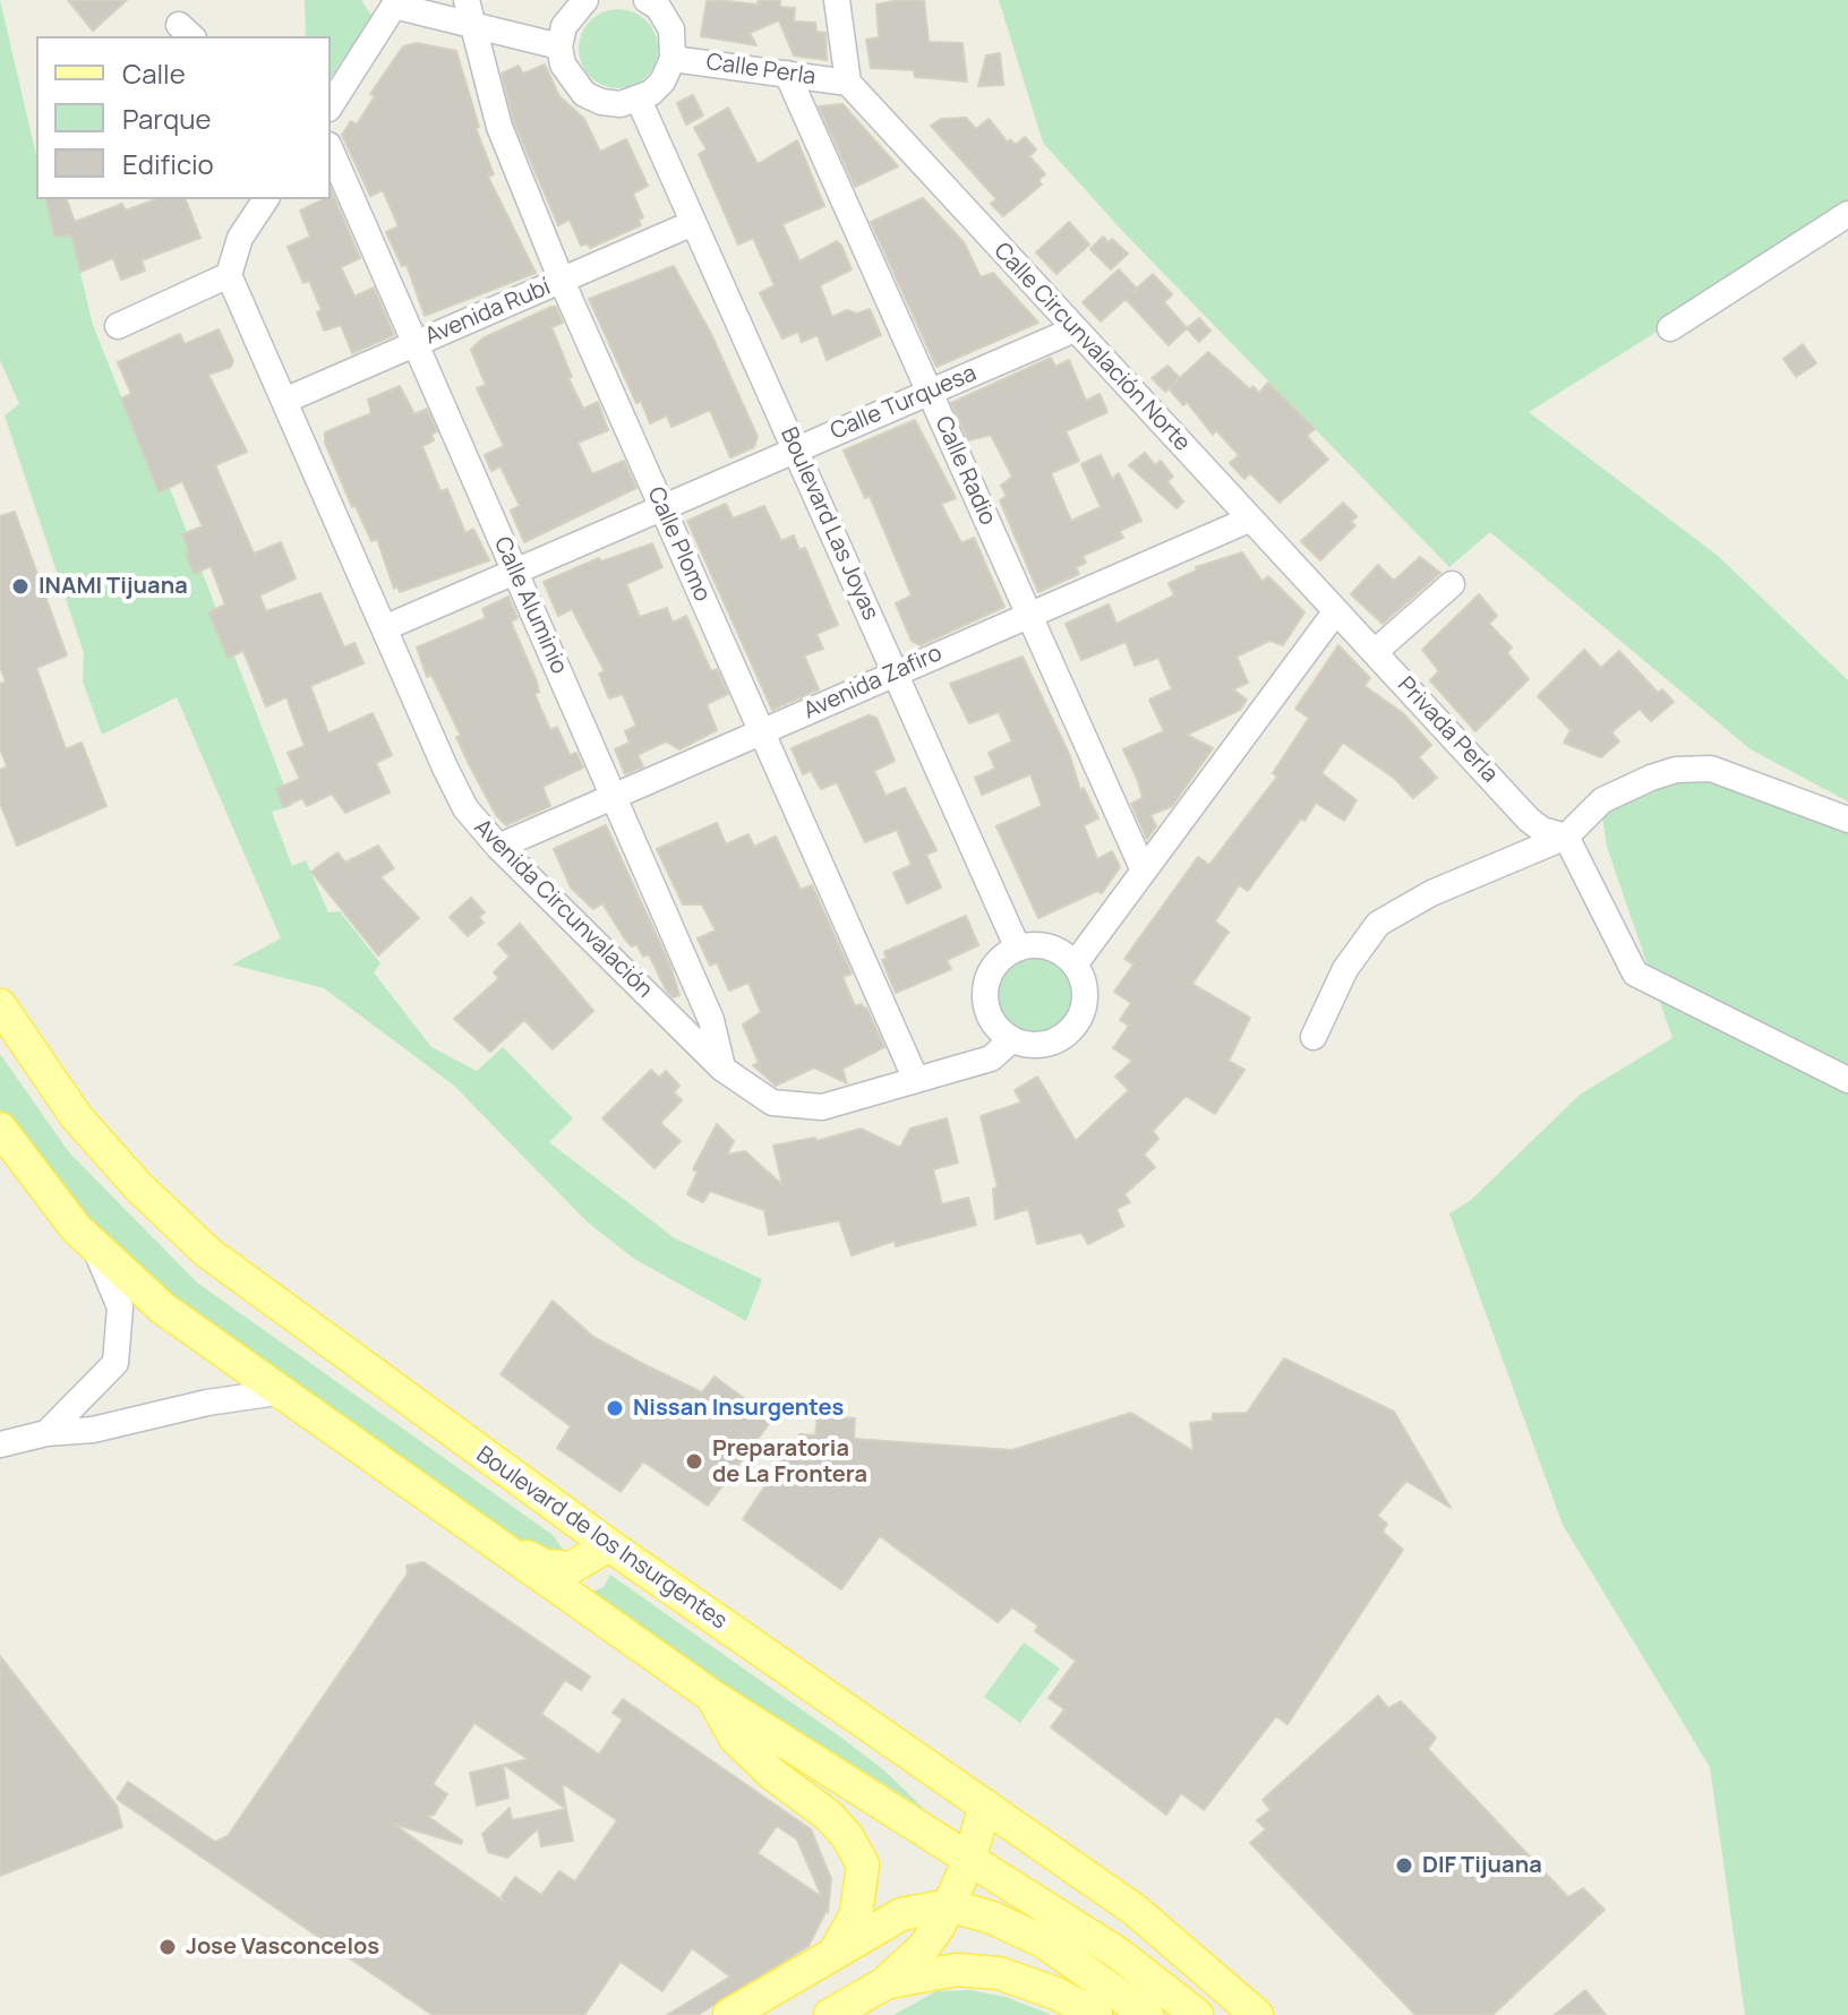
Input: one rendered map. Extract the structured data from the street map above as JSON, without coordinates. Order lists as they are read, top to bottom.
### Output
{
  "streets": {
    "main road": ["Boulevard de los Insurgentes"],
    "street": [
      "Calle Perla",
      "Avenida Rubí",
      "Calle Circunvalación Norte",
      "Calle Turquesa",
      "Calle Radio",
      "Boulevard Las Joyas",
      "Calle Plomo",
      "Calle Aluminio",
      "Avenida Zafiro",
      "Privada Perla",
      "Avenida Circunvalación"
    ]
  },
  "crossings": [
    ["Calle Perla", "Calle Circunvalación Norte"],
    ["Calle Perla", "Calle Radio"],
    ["Avenida Rubí", "Boulevard Las Joyas"],
    ["Avenida Rubí", "Calle Plomo"],
    ["Avenida Rubí", "Calle Aluminio"],
    ["Avenida Rubí", "Avenida Circunvalación"],
    ["Calle Circunvalación Norte", "Calle Turquesa"],
    ["Calle Circunvalación Norte", "Avenida Zafiro"],
    ["Calle Circunvalación Norte", "Privada Perla"],
    ["Calle Turquesa", "Calle Radio"],
    ["Calle Turquesa", "Boulevard Las Joyas"],
    ["Calle Turquesa", "Calle Plomo"],
    ["Calle Turquesa", "Calle Aluminio"],
    ["Calle Turquesa", "Avenida Circunvalación"],
    ["Calle Radio", "Avenida Zafiro"],
    ["Boulevard Las Joyas", "Avenida Zafiro"],
    ["Boulevard Las Joyas", "Avenida Circunvalación"],
    ["Calle Plomo", "Avenida Zafiro"],
    ["Calle Plomo", "Avenida Circunvalación"],
    ["Calle Aluminio", "Avenida Zafiro"],
    ["Calle Aluminio", "Avenida Circunvalación"],
    ["Avenida Zafiro", "Avenida Circunvalación"]
  ],
  "places": [
    "INAMI Tijuana",
    "Nissan Insurgentes",
    "Preparatoria de La Frontera",
    "DIF Tijuana",
    "Jose Vasconcelos"
  ],
  "legend": ["Calle", "Parque", "Edificio"]
}
